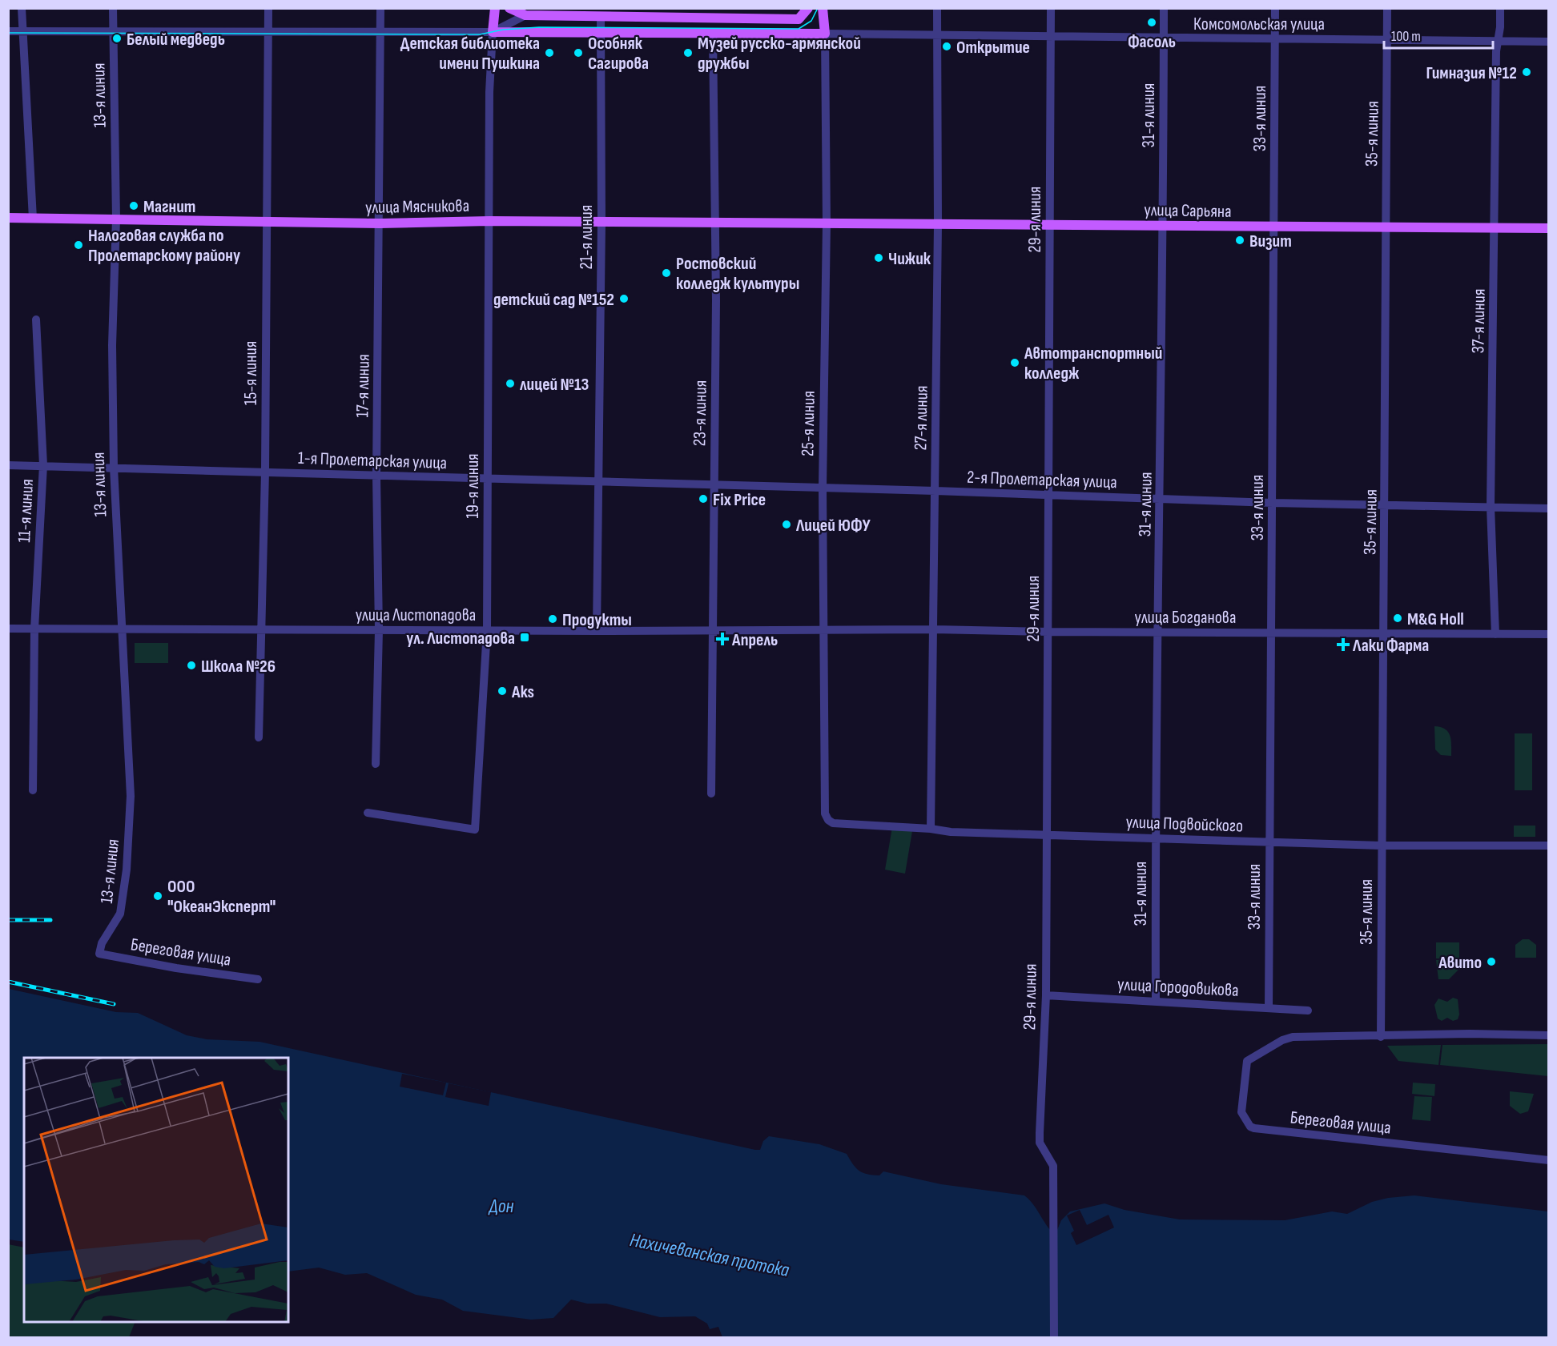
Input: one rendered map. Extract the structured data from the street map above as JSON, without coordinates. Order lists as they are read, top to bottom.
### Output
{
  "streets": {
    "main road": ["улица Мясникова", "улица Сарьяна"],
    "street": [
      "Комсомольская улица",
      "13-я линия",
      "31-я линия",
      "33-я линия",
      "35-я линия",
      "29-я линия",
      "21-я линия",
      "37-я линия",
      "15-я линия",
      "17-я линия",
      "23-я линия",
      "27-я линия",
      "25-я линия",
      "1-я Пролетарская улица",
      "2-я Пролетарская улица",
      "19-я линия",
      "11-я линия",
      "улица Листопадова",
      "улица Богданова",
      "улица Подвойского",
      "Береговая улица",
      "улица Городовикова"
    ]
  },
  "crossings": [
    ["Комсомольская улица", "31-я линия"],
    ["Комсомольская улица", "33-я линия"],
    ["Комсомольская улица", "35-я линия"],
    ["Комсомольская улица", "29-я линия"],
    ["Комсомольская улица", "37-я линия"],
    ["Комсомольская улица", "27-я линия"],
    ["Комсомольская улица", "25-я линия"],
    ["13-я линия", "улица Мясникова"],
    ["13-я линия", "1-я Пролетарская улица"],
    ["13-я линия", "улица Листопадова"],
    ["13-я линия", "Береговая улица"],
    ["31-я линия", "улица Сарьяна"],
    ["31-я линия", "2-я Пролетарская улица"],
    ["31-я линия", "улица Богданова"],
    ["31-я линия", "улица Подвойского"],
    ["31-я линия", "улица Городовикова"],
    ["33-я линия", "улица Сарьяна"],
    ["33-я линия", "2-я Пролетарская улица"],
    ["33-я линия", "улица Богданова"],
    ["33-я линия", "улица Подвойского"],
    ["33-я линия", "улица Городовикова"],
    ["35-я линия", "улица Сарьяна"],
    ["35-я линия", "2-я Пролетарская улица"],
    ["35-я линия", "улица Богданова"],
    ["35-я линия", "улица Подвойского"],
    ["35-я линия", "Береговая улица"],
    ["улица Мясникова", "улица Сарьяна"],
    ["улица Мясникова", "21-я линия"],
    ["улица Мясникова", "15-я линия"],
    ["улица Мясникова", "17-я линия"],
    ["улица Мясникова", "23-я линия"],
    ["улица Мясникова", "25-я линия"],
    ["улица Мясникова", "19-я линия"],
    ["улица Сарьяна", "29-я линия"],
    ["улица Сарьяна", "37-я линия"],
    ["улица Сарьяна", "27-я линия"],
    ["улица Сарьяна", "25-я линия"],
    ["29-я линия", "2-я Пролетарская улица"],
    ["29-я линия", "улица Богданова"],
    ["29-я линия", "улица Подвойского"],
    ["29-я линия", "улица Городовикова"],
    ["21-я линия", "1-я Пролетарская улица"],
    ["21-я линия", "улица Листопадова"],
    ["37-я линия", "2-я Пролетарская улица"],
    ["37-я линия", "улица Богданова"],
    ["15-я линия", "1-я Пролетарская улица"],
    ["15-я линия", "улица Листопадова"],
    ["17-я линия", "1-я Пролетарская улица"],
    ["17-я линия", "улица Листопадова"],
    ["23-я линия", "1-я Пролетарская улица"],
    ["23-я линия", "улица Листопадова"],
    ["27-я линия", "2-я Пролетарская улица"],
    ["27-я линия", "улица Богданова"],
    ["27-я линия", "улица Подвойского"],
    ["25-я линия", "1-я Пролетарская улица"],
    ["25-я линия", "2-я Пролетарская улица"],
    ["25-я линия", "улица Листопадова"],
    ["25-я линия", "улица Богданова"],
    ["25-я линия", "улица Подвойского"],
    ["1-я Пролетарская улица", "2-я Пролетарская улица"],
    ["1-я Пролетарская улица", "19-я линия"],
    ["1-я Пролетарская улица", "11-я линия"],
    ["19-я линия", "улица Листопадова"],
    ["11-я линия", "улица Листопадова"],
    ["улица Листопадова", "улица Богданова"]
  ],
  "water": ["Дон", "Нахичеванская протока"],
  "places": {
    "other": [
      "Фасоль",
      "Белый медведь",
      "Открытие",
      "Детская библиотека имени Пушкина",
      "Особняк Сагирова",
      "Музей русско-армянской дружбы",
      "Гимназия №12",
      "Магнит",
      "Визит",
      "Налоговая служба по Пролетарскому району",
      "Чижик",
      "Ростовский колледж культуры",
      "детский сад №152",
      "Автотранспортный колледж",
      "лицей №13",
      "Fix Price",
      "Лицей ЮФУ",
      "M&G Holl",
      "Продукты",
      "Школа №26",
      "Aks",
      "ООО \"ОкеанЭксперт\"",
      "Авито"
    ],
    "transit": ["ул. Листопадова"],
    "health": ["Апрель", "Лаки Фарма"]
  },
  "scale_bar": "100 m"
}
